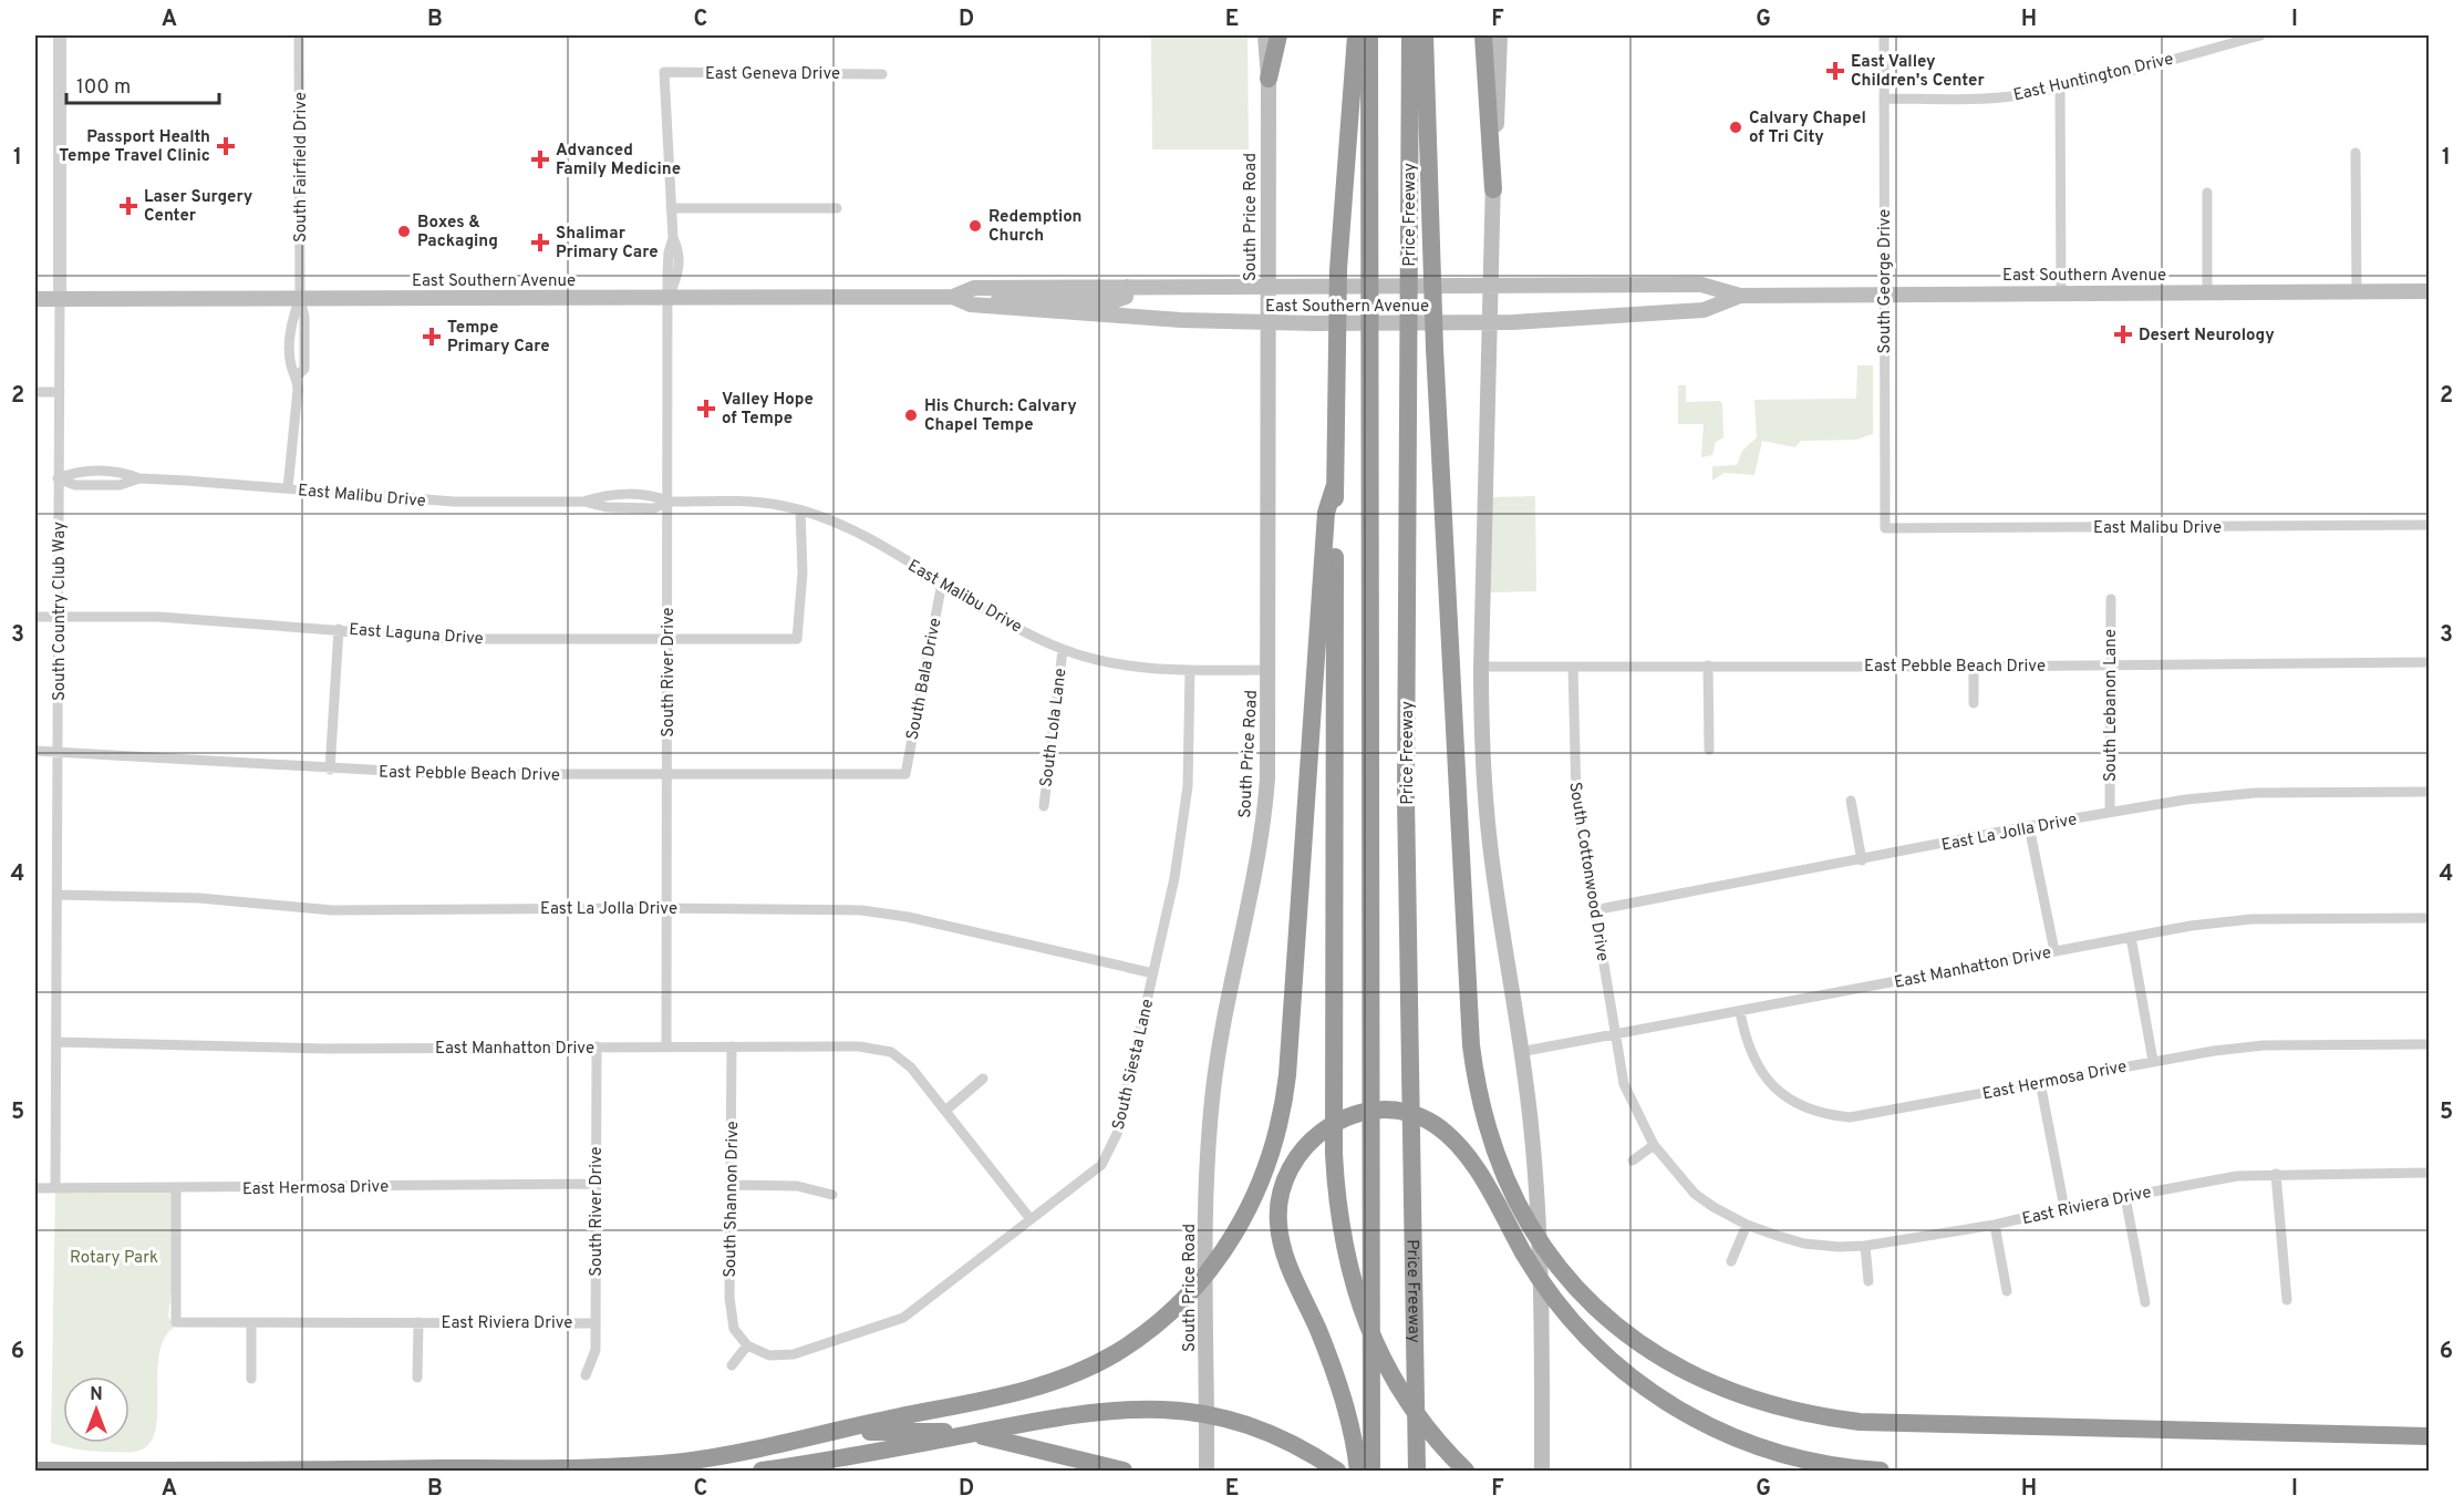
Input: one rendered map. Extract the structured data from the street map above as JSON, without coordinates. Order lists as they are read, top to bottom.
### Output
{
  "streets": {
    "highway": ["Price Freeway"],
    "main road": ["South Price Road", "East Southern Avenue"],
    "street": [
      "East Geneva Drive",
      "East Huntington Drive",
      "South Fairfield Drive",
      "South George Drive",
      "East Malibu Drive",
      "South Country Club Way",
      "East Laguna Drive",
      "East Pebble Beach Drive",
      "South River Drive",
      "South Bala Drive",
      "South Lebanon Lane",
      "South Lola Lane",
      "East La Jolla Drive",
      "South Cottonwood Drive",
      "East Manhatton Drive",
      "South Siesta Lane",
      "East Hermosa Drive",
      "South Shannon Drive",
      "East Riviera Drive"
    ]
  },
  "crossings": [
    ["East Geneva Drive", "South River Drive"],
    ["East Huntington Drive", "South George Drive"],
    ["South Fairfield Drive", "East Southern Avenue"],
    ["South Fairfield Drive", "East Malibu Drive"],
    ["South Price Road", "East Southern Avenue"],
    ["South Price Road", "East Malibu Drive"],
    ["East Southern Avenue", "South George Drive"],
    ["East Southern Avenue", "South Country Club Way"],
    ["East Southern Avenue", "South River Drive"],
    ["South George Drive", "East Malibu Drive"],
    ["East Malibu Drive", "South Country Club Way"],
    ["East Malibu Drive", "East Laguna Drive"],
    ["East Malibu Drive", "South River Drive"],
    ["East Malibu Drive", "South Bala Drive"],
    ["East Malibu Drive", "South Lola Lane"],
    ["East Malibu Drive", "South Siesta Lane"],
    ["South Country Club Way", "East Laguna Drive"],
    ["South Country Club Way", "East Pebble Beach Drive"],
    ["South Country Club Way", "East La Jolla Drive"],
    ["South Country Club Way", "East Manhatton Drive"],
    ["South Country Club Way", "East Hermosa Drive"],
    ["East Laguna Drive", "South River Drive"],
    ["East Pebble Beach Drive", "South River Drive"],
    ["East Pebble Beach Drive", "South Bala Drive"],
    ["East Pebble Beach Drive", "South Lebanon Lane"],
    ["East Pebble Beach Drive", "South Cottonwood Drive"],
    ["South River Drive", "East La Jolla Drive"],
    ["South River Drive", "East Manhatton Drive"],
    ["South River Drive", "East Hermosa Drive"],
    ["South River Drive", "East Riviera Drive"],
    ["South Lebanon Lane", "East La Jolla Drive"],
    ["East La Jolla Drive", "South Cottonwood Drive"],
    ["East La Jolla Drive", "South Siesta Lane"],
    ["South Cottonwood Drive", "East Manhatton Drive"],
    ["South Cottonwood Drive", "East Riviera Drive"],
    ["East Manhatton Drive", "South Siesta Lane"],
    ["East Manhatton Drive", "East Hermosa Drive"],
    ["East Manhatton Drive", "South Shannon Drive"],
    ["East Manhatton Drive", "East Riviera Drive"],
    ["South Siesta Lane", "South Shannon Drive"],
    ["East Hermosa Drive", "East Riviera Drive"]
  ],
  "parks": ["Rotary Park"],
  "places": {
    "health": [
      "East Valley Children's Center",
      "Passport Health Tempe Travel Clinic",
      "Advanced Family Medicine",
      "Laser Surgery Center",
      "Shalimar Primary Care",
      "Desert Neurology",
      "Tempe Primary Care",
      "Valley Hope of Tempe"
    ],
    "other": [
      "Calvary Chapel of Tri City",
      "Redemption Church",
      "Boxes & Packaging",
      "His Church: Calvary Chapel Tempe"
    ]
  },
  "scale_bar": "100 m",
  "north": "top",
  "grid": {
    "columns": [
      "A",
      "B",
      "C",
      "D",
      "E",
      "F",
      "G",
      "H",
      "I"
    ],
    "rows": [
      "1",
      "2",
      "3",
      "4",
      "5",
      "6"
    ]
  }
}
